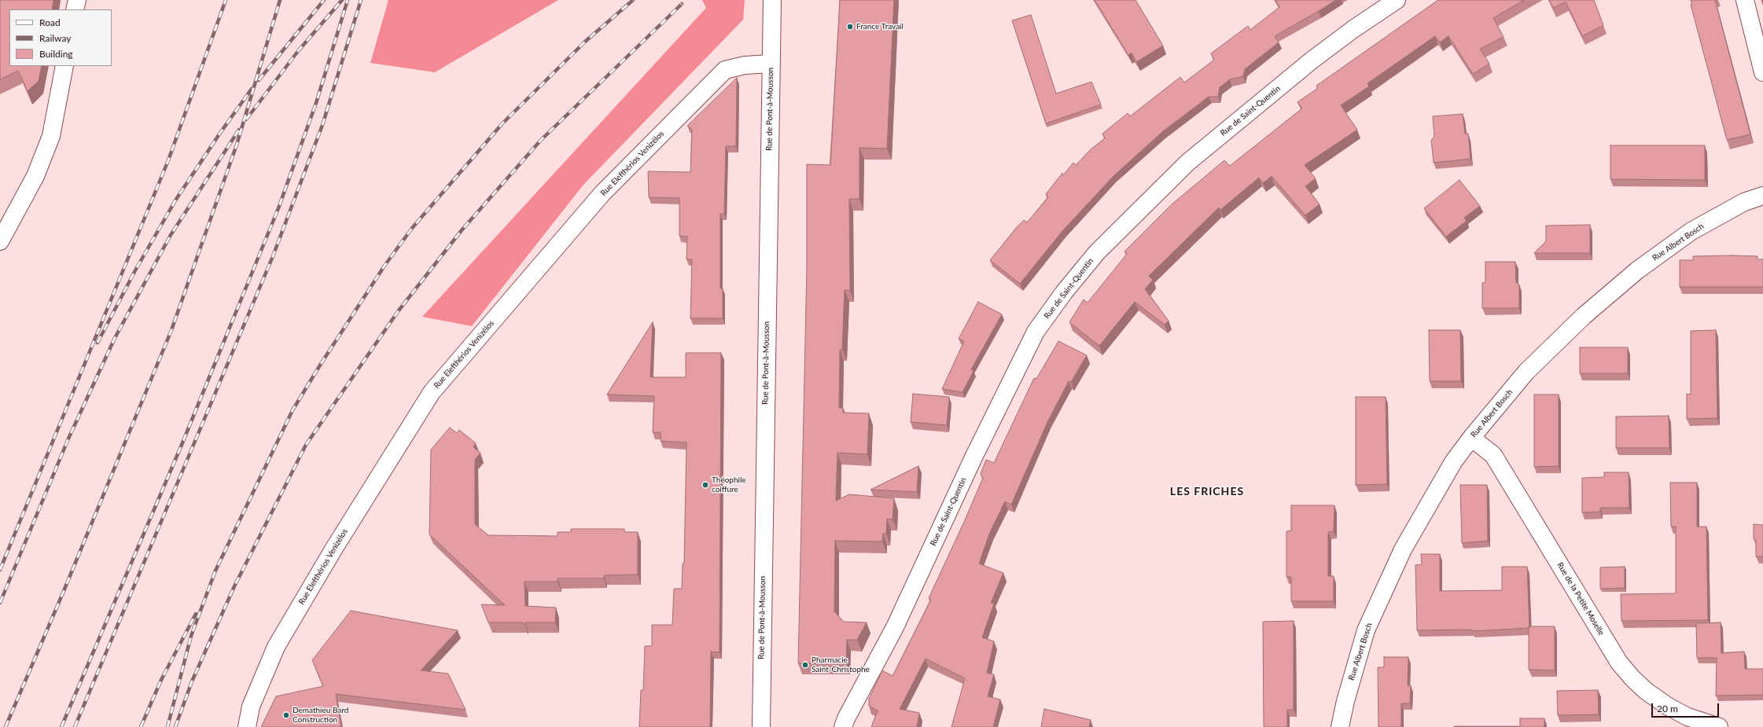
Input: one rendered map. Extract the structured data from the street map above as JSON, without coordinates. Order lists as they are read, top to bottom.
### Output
{
  "streets": {
    "street": [
      "Rue de Pont-à-Mousson",
      "Rue de Saint-Quentin",
      "Rue Elefthérios Venizélos",
      "Rue Albert Bosch",
      "Rue de la Petite Moselle"
    ]
  },
  "crossings": [
    ["Rue de Pont-à-Mousson", "Rue Elefthérios Venizélos"],
    ["Rue Albert Bosch", "Rue de la Petite Moselle"]
  ],
  "districts": ["LES FRICHES"],
  "places": [
    "France Travail",
    "Théophile coiffure",
    "Pharmacie Saint-Christophe",
    "Demathieu Bard Construction"
  ],
  "legend": ["Road", "Railway", "Building"],
  "scale_bar": "20 m"
}
